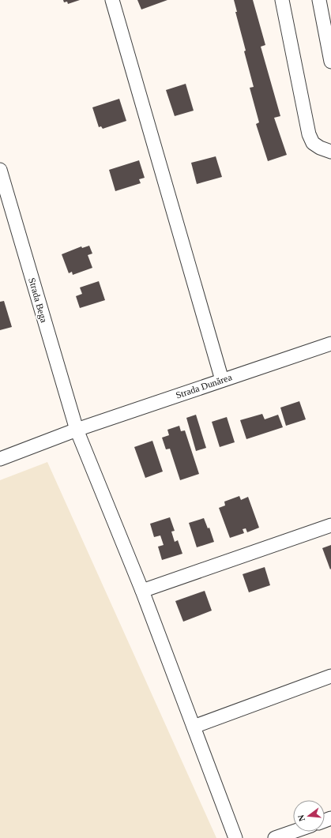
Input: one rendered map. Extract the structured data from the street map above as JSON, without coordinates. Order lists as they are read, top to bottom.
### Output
{
  "streets": {
    "street": ["Strada Bega", "Strada Dunărea"]
  },
  "crossings": [
    ["Strada Bega", "Strada Dunărea"]
  ],
  "north": "left"
}
